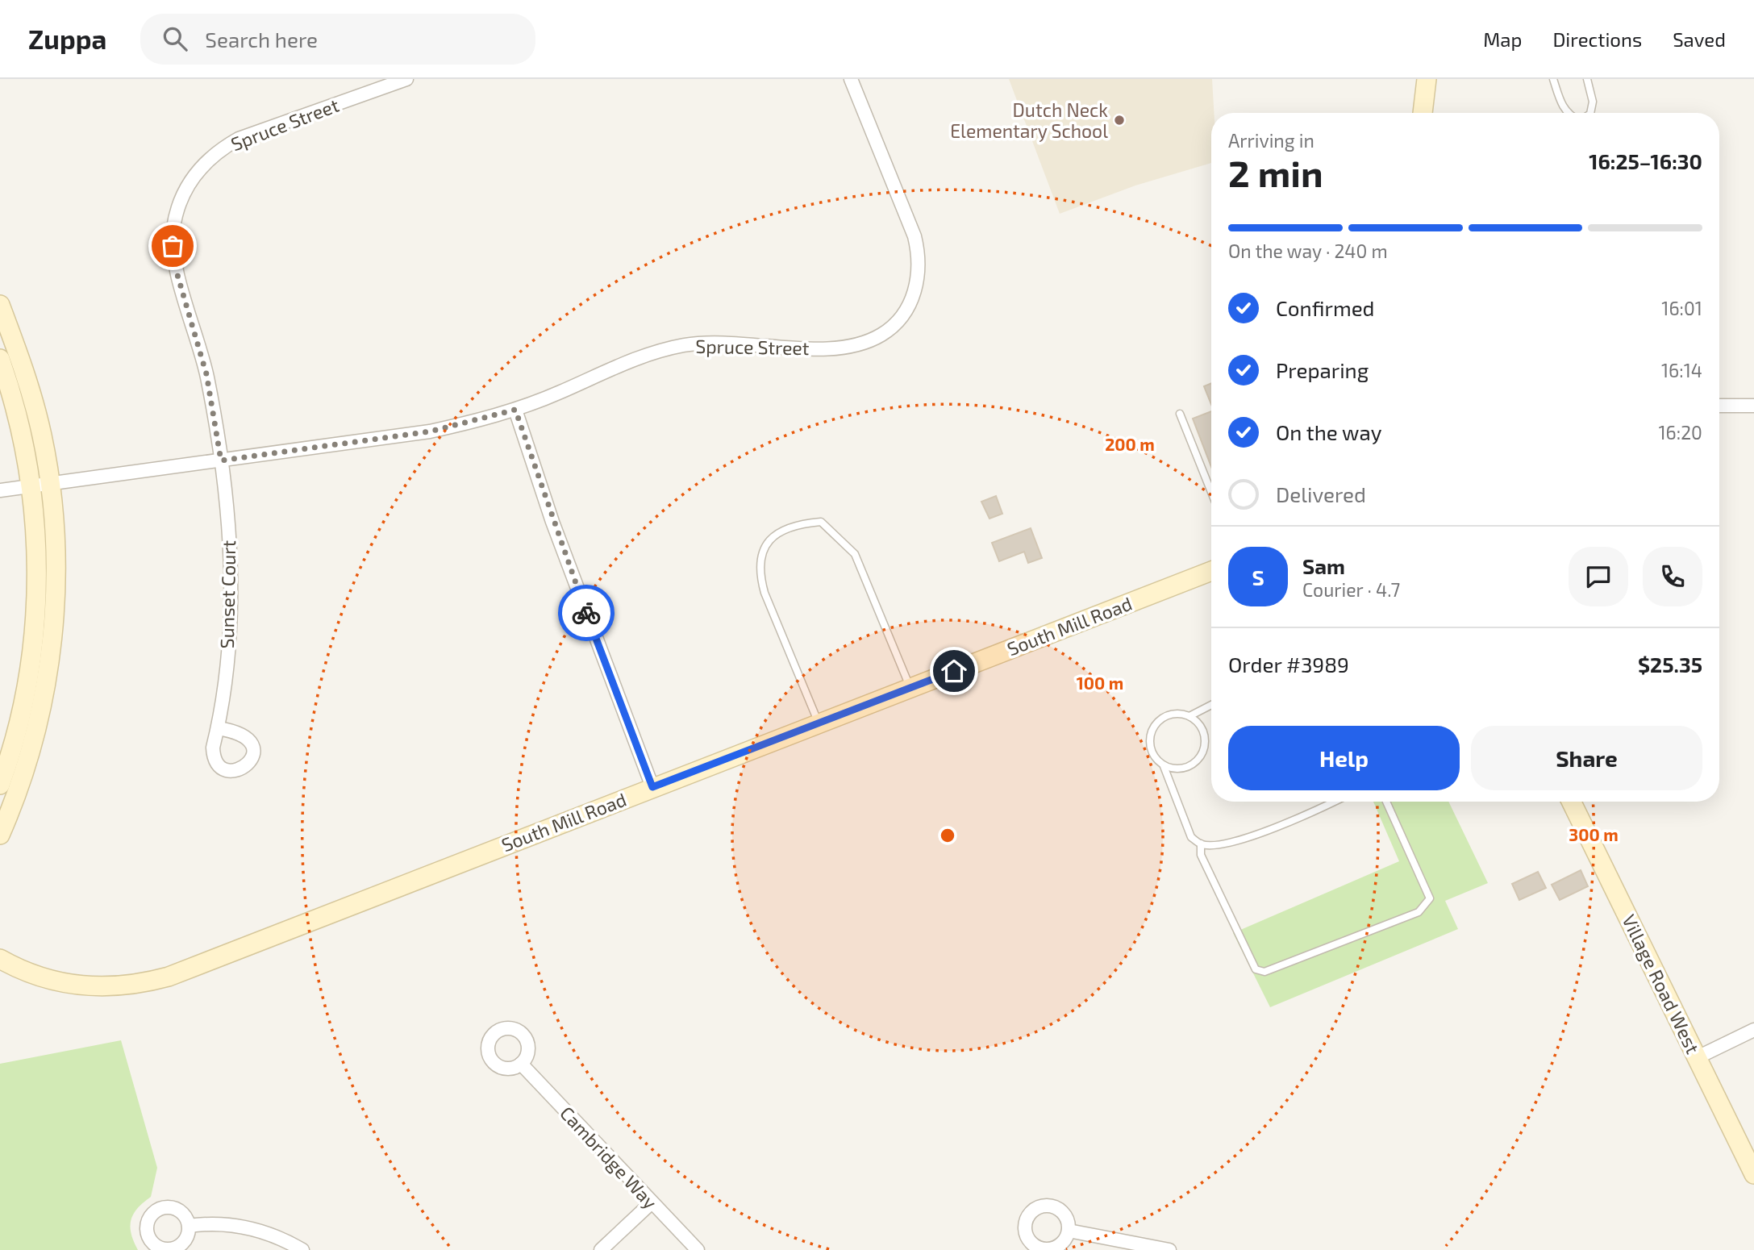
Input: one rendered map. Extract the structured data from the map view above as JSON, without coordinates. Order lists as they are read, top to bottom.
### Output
{
  "streets": {
    "street": [
      "Spruce Street",
      "Sunset Court",
      "South Mill Road",
      "Village Road West",
      "Cambridge Way"
    ]
  },
  "crossings": [
    ["Spruce Street", "Sunset Court"]
  ],
  "places": ["Dutch Neck Elementary School"],
  "page": {
    "header": "Zuppa",
    "search": "Search here",
    "nav": ["Map", "Directions", "Saved"],
    "heading": ["2 min", "Arriving in", "16:25–16:30"],
    "panel": [
      "Sam",
      "Courier · 4.7",
      "Order #3989",
      "$25.35"
    ],
    "bar": "On the way · 240 m",
    "list": [
      ["Confirmed", "16:01"],
      ["Preparing", "16:14"],
      ["On the way", "16:20"],
      "Delivered"
    ],
    "round": "S",
    "buttons": ["Help", "Share"]
  },
  "rings": ["200 m", "100 m", "300 m"]
}
